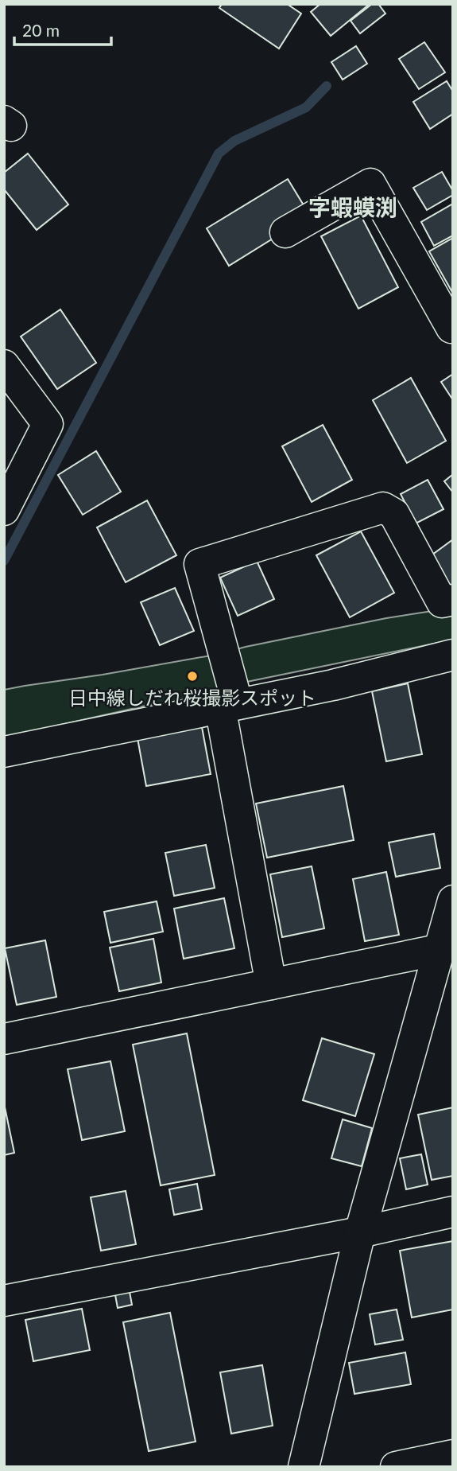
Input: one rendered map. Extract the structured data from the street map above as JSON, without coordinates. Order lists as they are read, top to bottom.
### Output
{
  "districts": ["字蝦蟆渕"],
  "places": ["日中線しだれ桜撮影スポット"],
  "scale_bar": "20 m"
}
